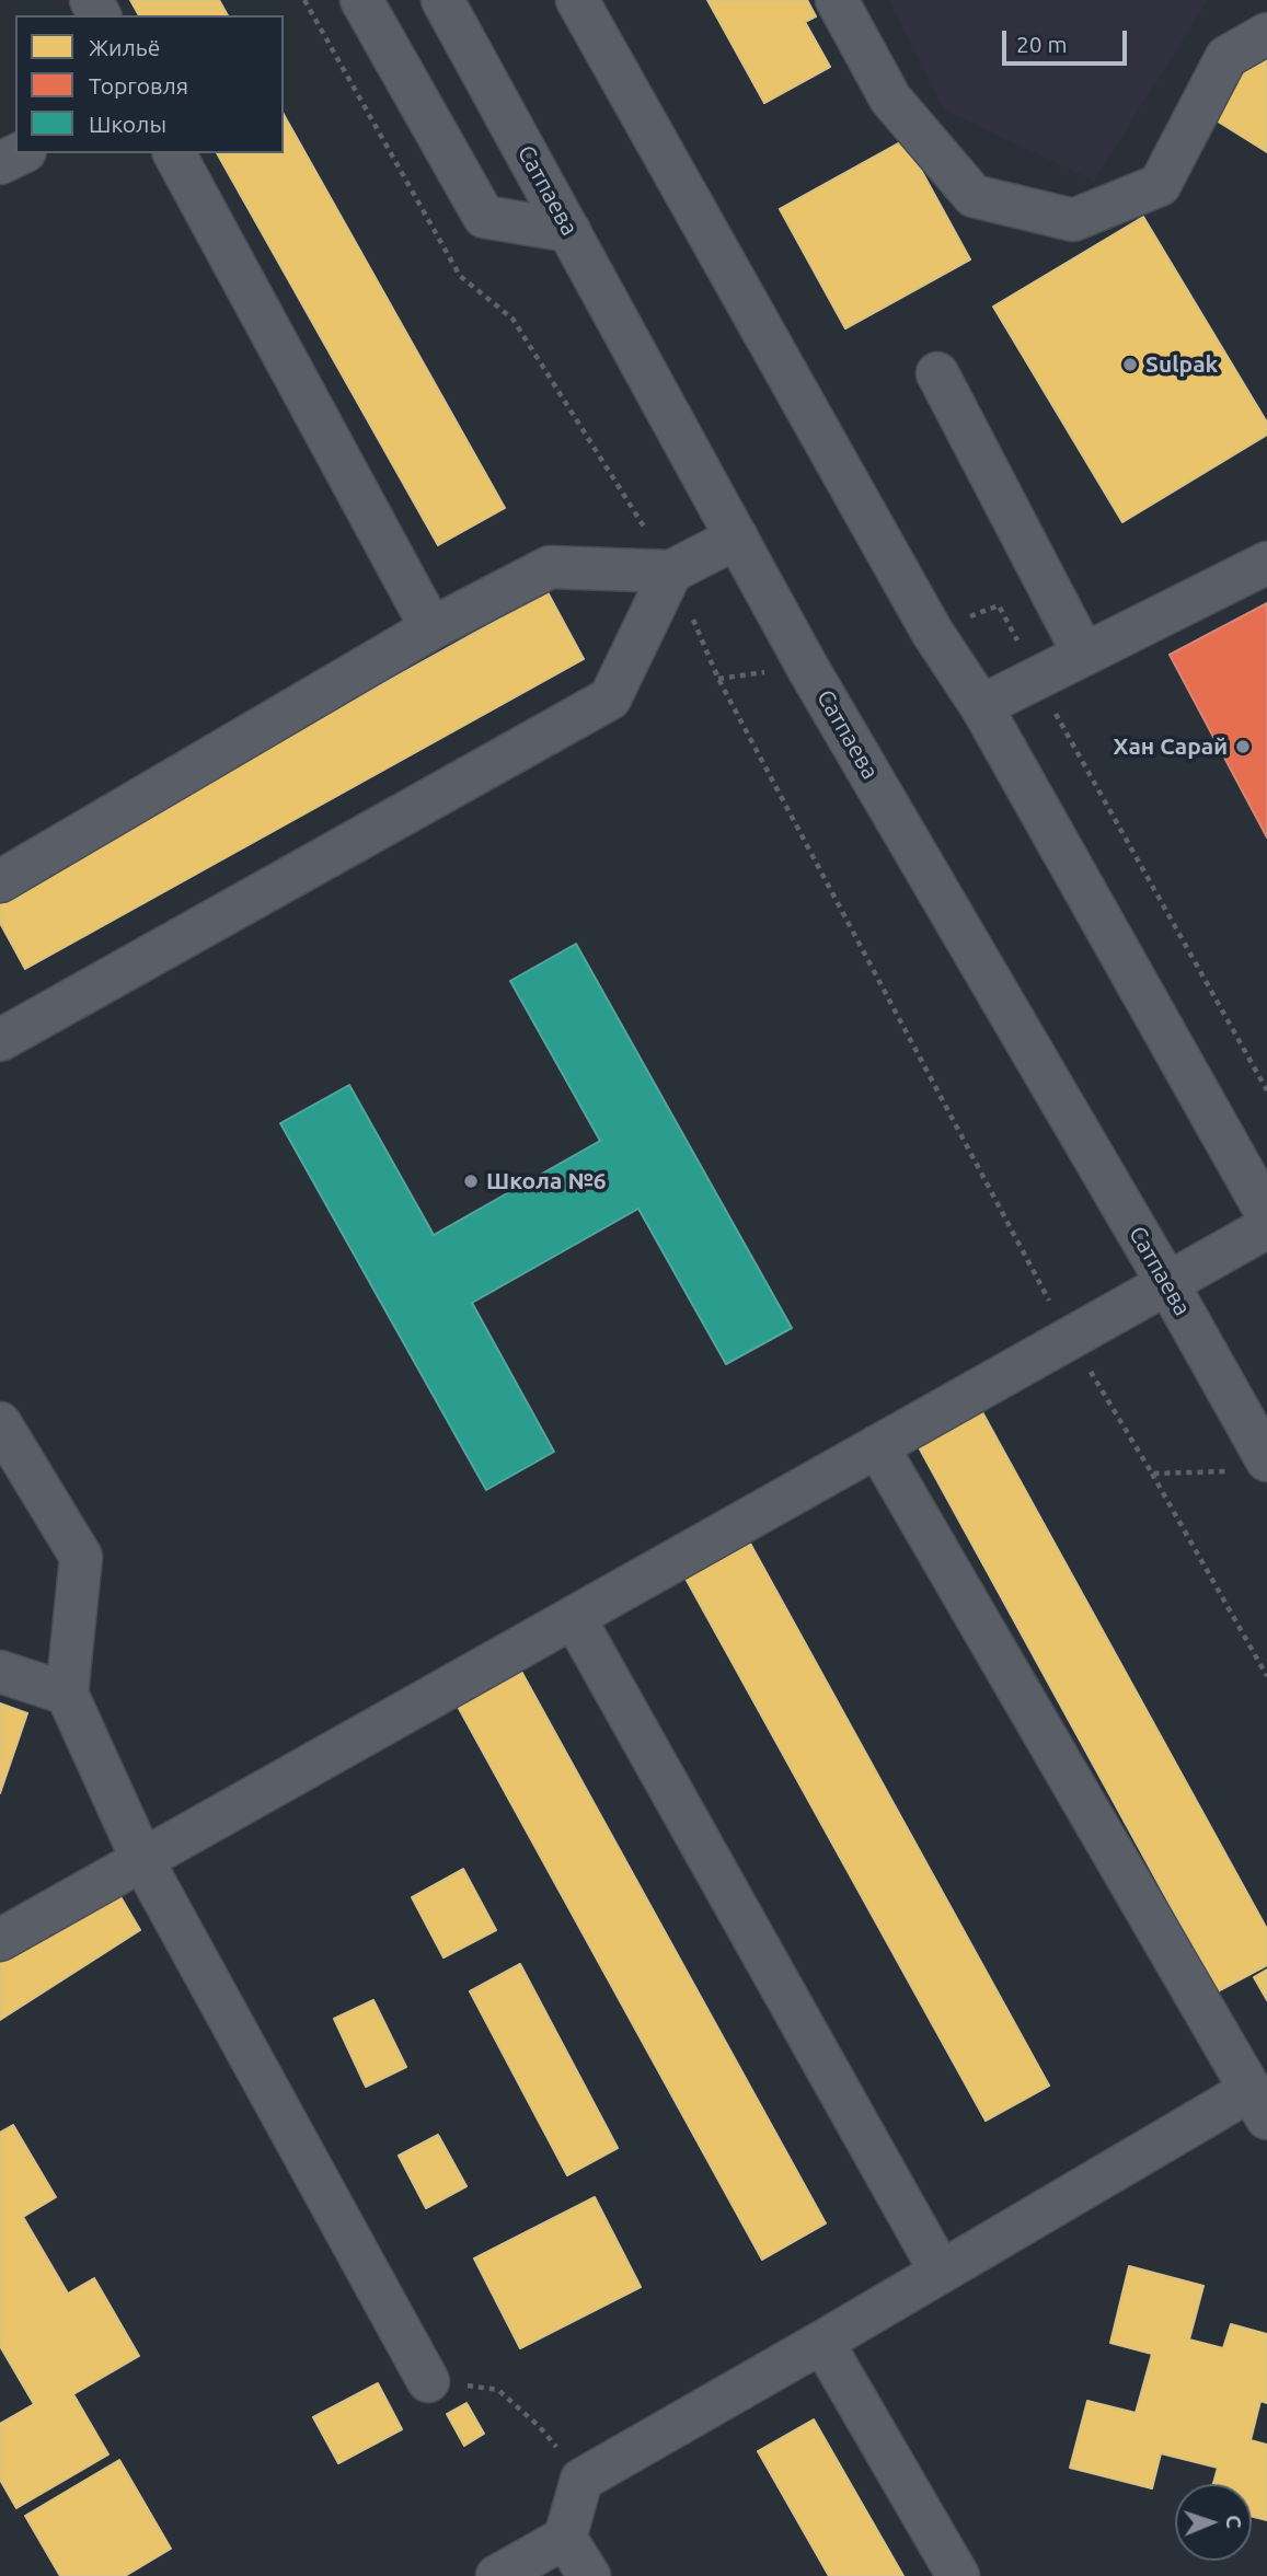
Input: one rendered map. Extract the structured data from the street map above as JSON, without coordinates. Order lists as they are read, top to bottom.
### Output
{
  "streets": {
    "street": ["Сатпаева"]
  },
  "places": ["Sulpak", "Хан Сарай", "Школа №6"],
  "legend": ["Жильё", "Торговля", "Школы"],
  "scale_bar": "20 m",
  "north": "right"
}
